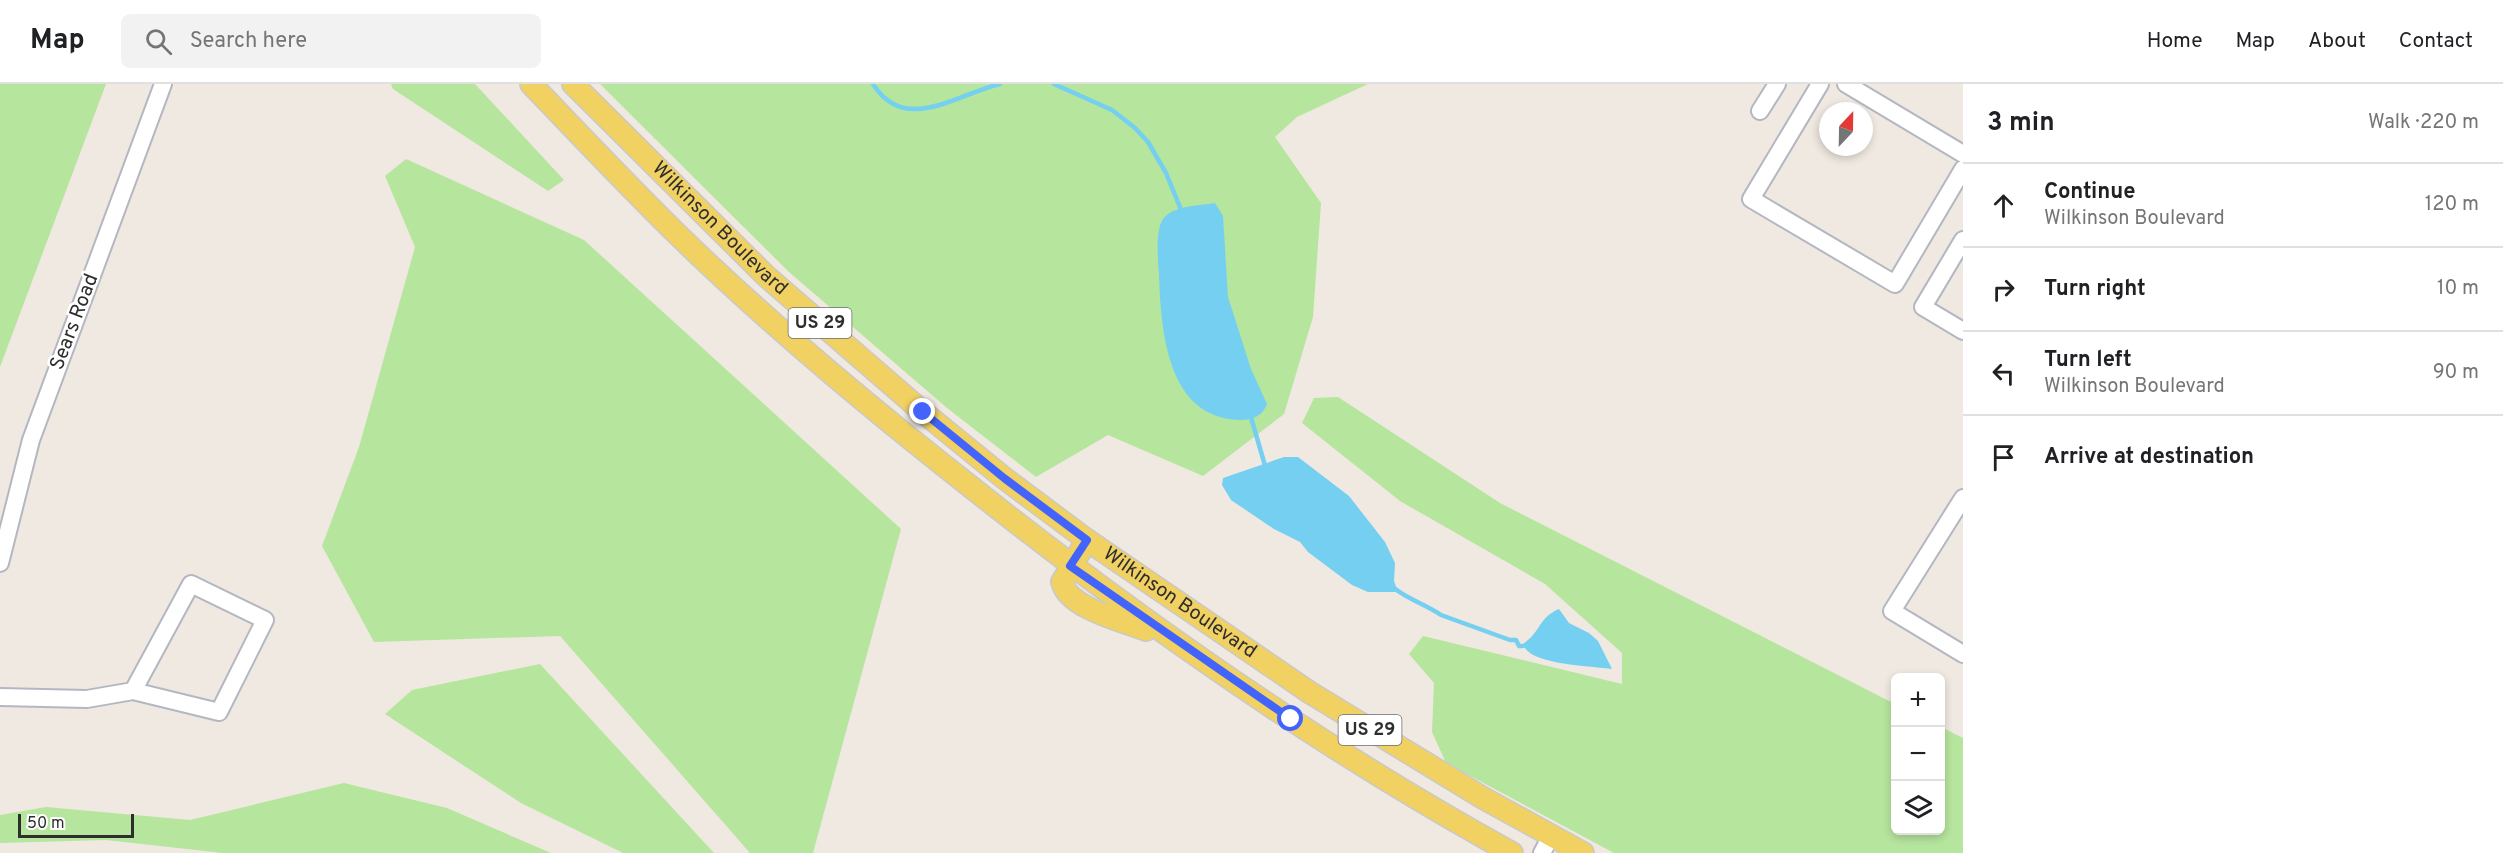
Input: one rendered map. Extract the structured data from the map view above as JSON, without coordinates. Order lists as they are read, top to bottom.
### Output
{
  "streets": {
    "main road": ["Wilkinson Boulevard", "US 29"],
    "street": ["Sears Road"]
  },
  "scale_bar": "50 m",
  "north": "top",
  "page": {
    "header": "Map",
    "search": "Search here",
    "nav": [
      "Home",
      "Map",
      "About",
      "Contact"
    ],
    "heading": ["3 min", "Walk · 220 m"],
    "list": [
      ["Continue", "Wilkinson Boulevard", "120 m"],
      ["Turn right", "10 m"],
      ["Turn left", "Wilkinson Boulevard", "90 m"],
      "Arrive at destination"
    ],
    "map_buttons": ["+", "−"],
    "scale": "50 m"
  }
}
